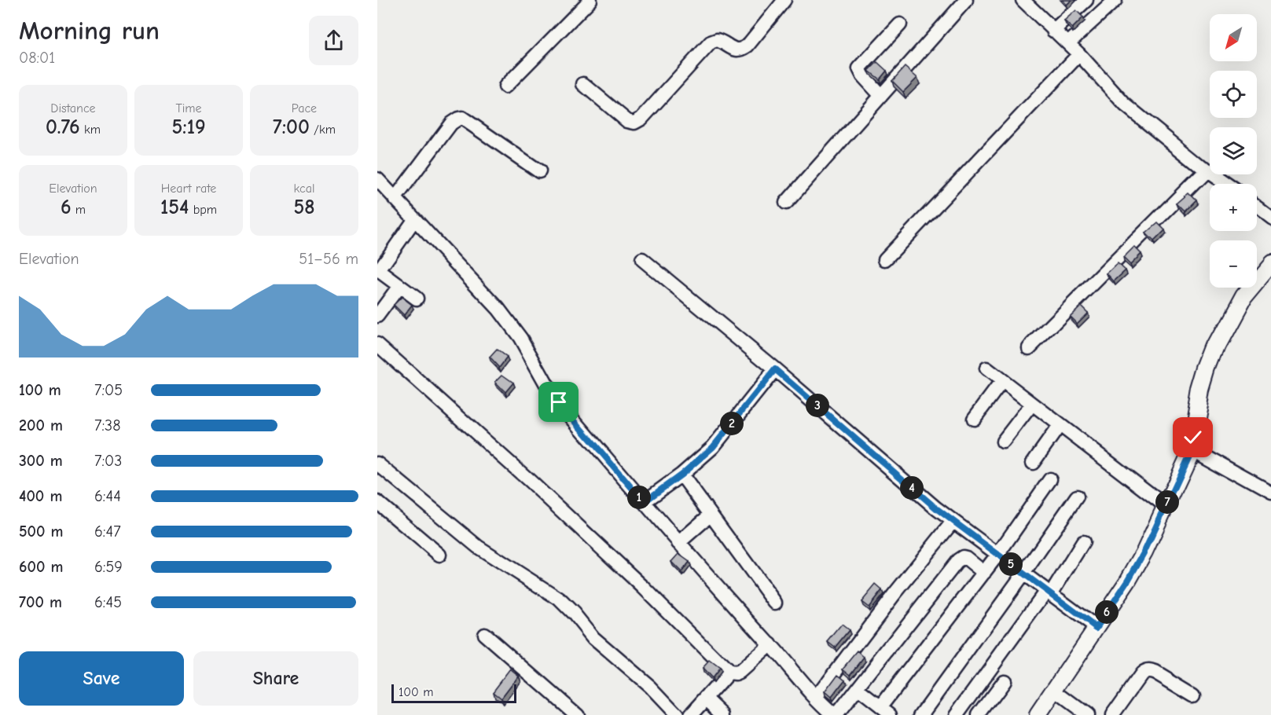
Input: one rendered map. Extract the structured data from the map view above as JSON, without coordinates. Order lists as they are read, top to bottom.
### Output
{
  "scale_bar": "100 m",
  "north": "bottom left",
  "page": {
    "heading": ["Morning run", "08:01"],
    "map_buttons": ["+", "−"],
    "stats": [
      ["Distance", "0.76 km"],
      ["Time", "5:19"],
      ["Pace", "7:00 /km"],
      ["Elevation", "6 m"],
      ["Heart rate", "154 bpm"],
      ["kcal", "58"]
    ],
    "chart": ["Elevation", "51–56 m"],
    "list": [
      {
        "name": "100 m",
        "note": "7:05"
      },
      {
        "name": "200 m",
        "note": "7:38"
      },
      {
        "name": "300 m",
        "note": "7:03"
      },
      {
        "name": "400 m",
        "note": "6:44"
      },
      {
        "name": "500 m",
        "note": "6:47"
      },
      {
        "name": "600 m",
        "note": "6:59"
      },
      {
        "name": "700 m",
        "note": "6:45"
      }
    ],
    "pins": [
      "3",
      "2",
      "4",
      "1",
      "7",
      "5",
      "6"
    ],
    "buttons": ["Save", "Share"],
    "scale": "100 m"
  }
}
